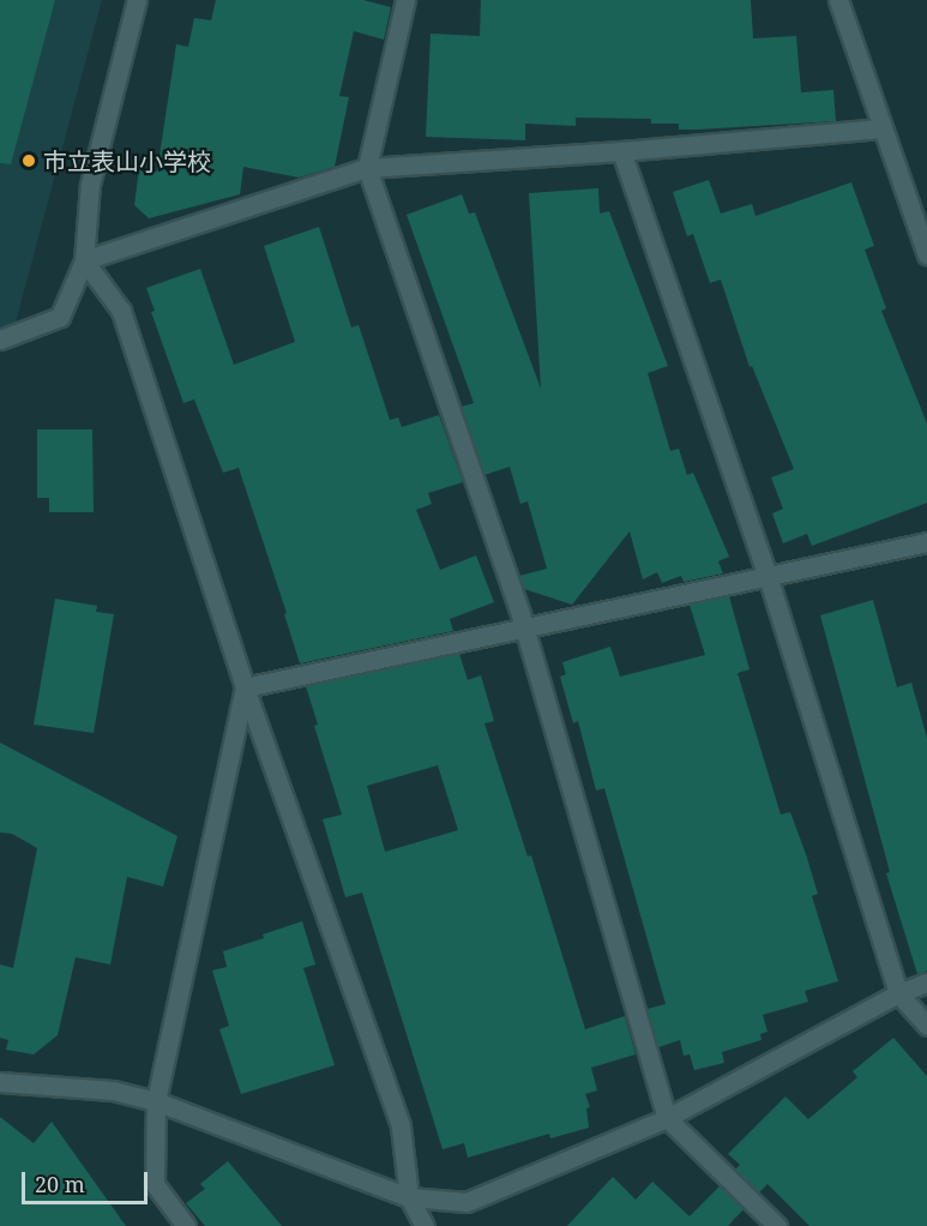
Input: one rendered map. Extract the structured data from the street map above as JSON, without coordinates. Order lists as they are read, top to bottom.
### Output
{
  "places": ["市立表山小学校"],
  "scale_bar": "20 m"
}
